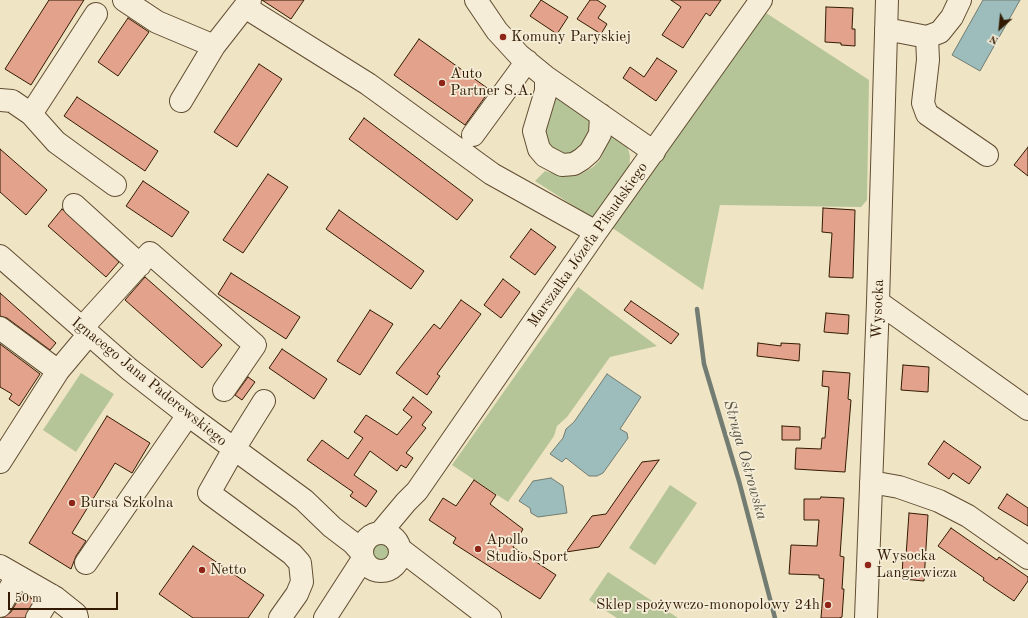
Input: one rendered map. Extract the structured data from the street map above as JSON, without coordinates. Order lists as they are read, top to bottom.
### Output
{
  "streets": {
    "street": ["Marszałka Józefa Piłsudskiego", "Wysocka", "Ignacego Jana Paderewskiego"]
  },
  "water": ["Struga Ostrowska"],
  "places": [
    "Komuny Paryskiej",
    "Auto Partner S.A.",
    "Bursa Szkolna",
    "Apollo Studio Sport",
    "Wysocka Langiewicza",
    "Netto",
    "Sklep spożywczo-monopolowy 24h"
  ],
  "scale_bar": "50 m",
  "north": "bottom left"
}
